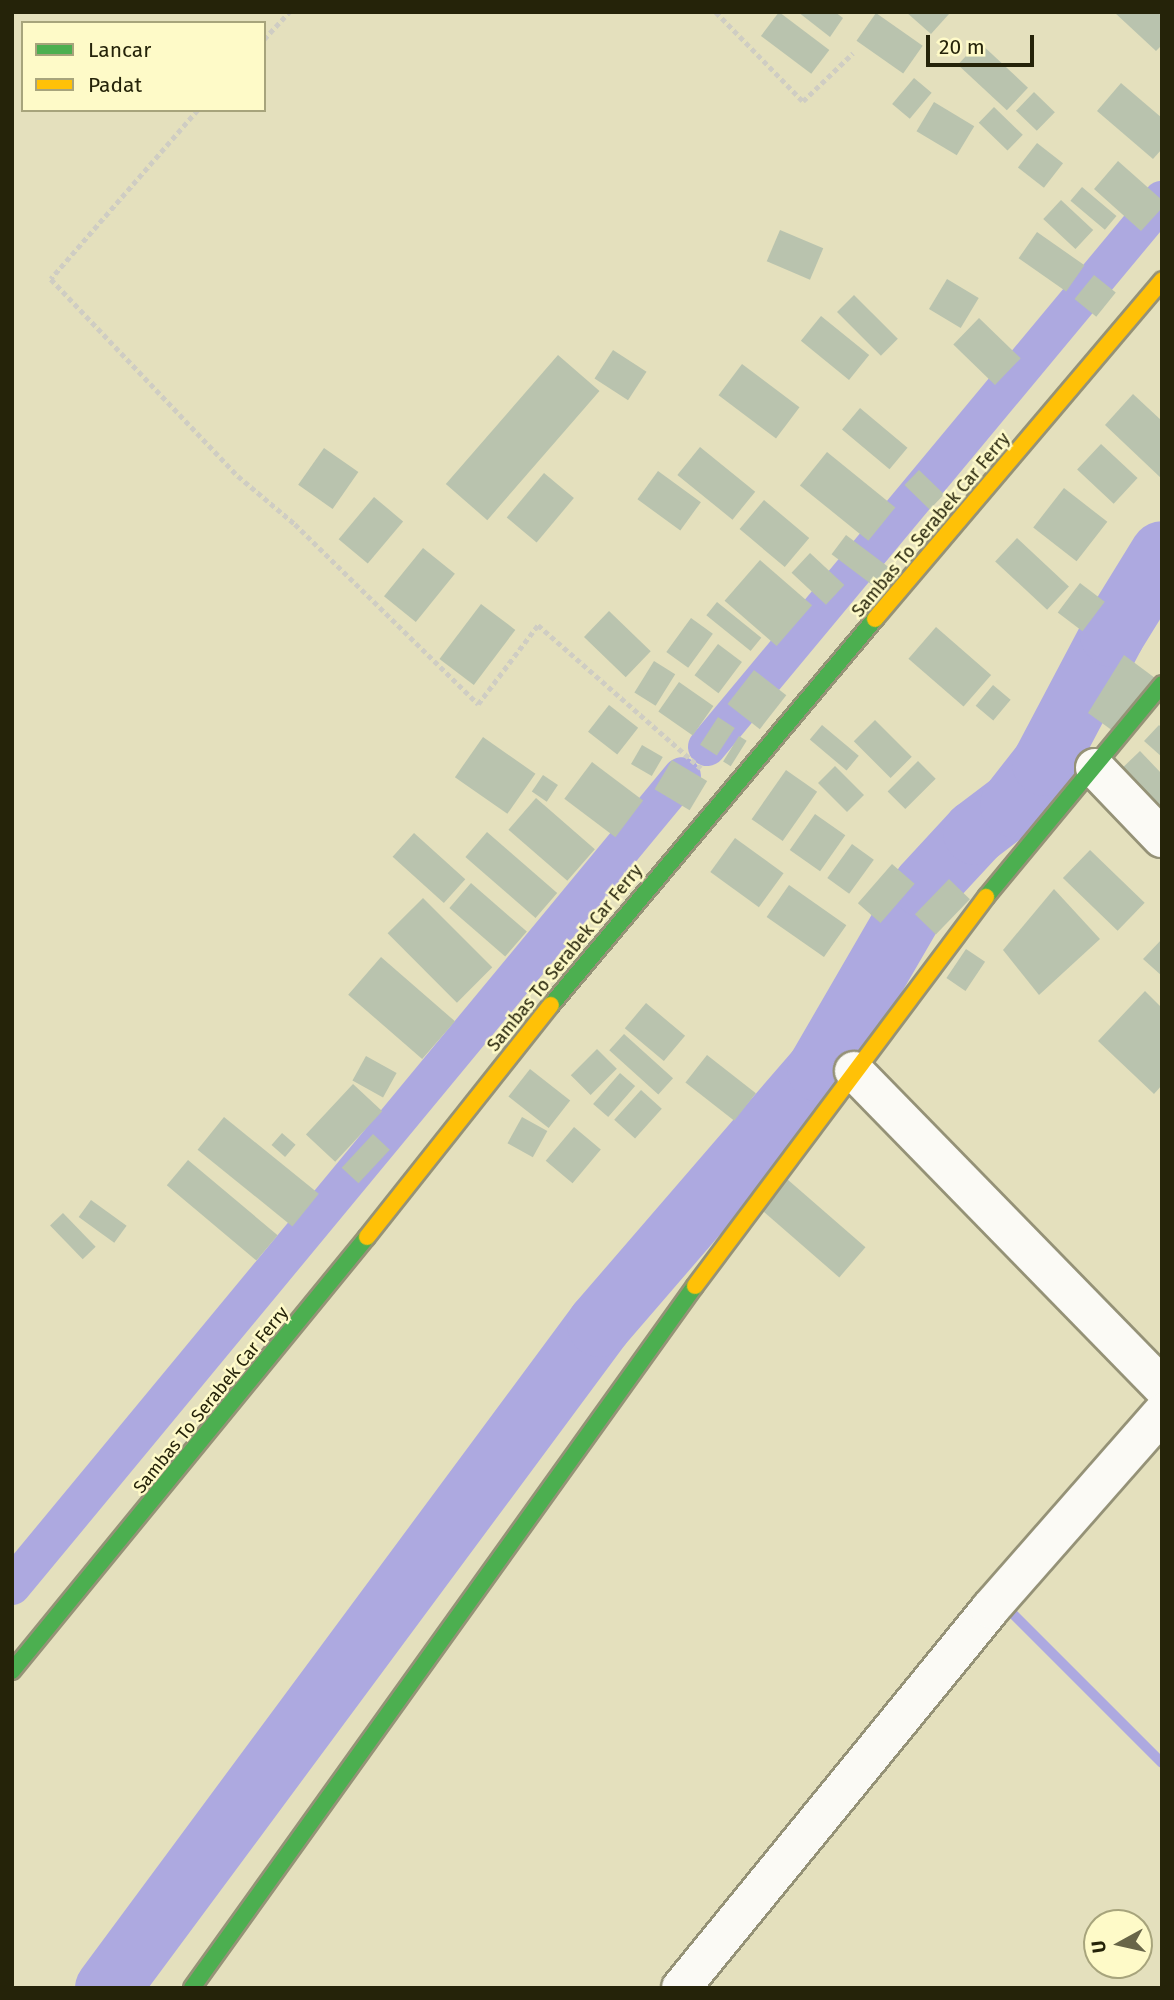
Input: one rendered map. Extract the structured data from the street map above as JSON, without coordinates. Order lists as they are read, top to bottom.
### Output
{
  "streets": {
    "main road": ["Sambas To Serabek Car Ferry"]
  },
  "legend": ["Lancar", "Padat"],
  "scale_bar": "20 m",
  "north": "left"
}
